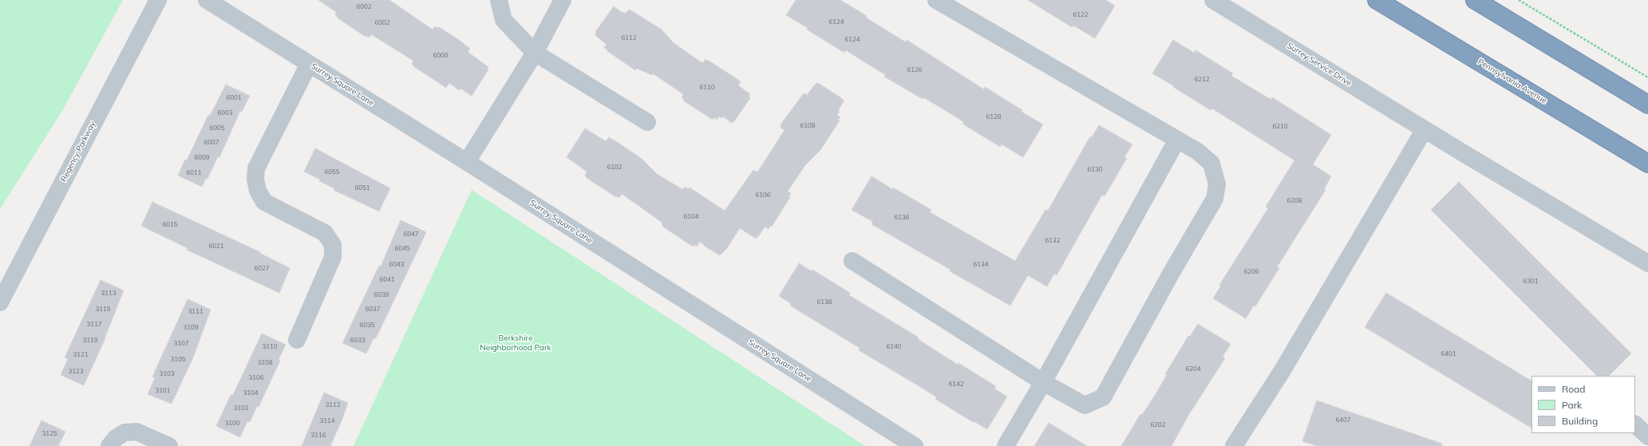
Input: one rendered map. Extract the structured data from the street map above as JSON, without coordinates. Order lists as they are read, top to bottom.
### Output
{
  "streets": {
    "highway": ["Pennsylvania Avenue"],
    "street": ["Surrey Service Drive", "Surrey Square Lane", "Regency Parkway"]
  },
  "parks": ["Berkshire Neighborhood Park"],
  "house_numbers": [
    "6002",
    "6122",
    "6124",
    "6002",
    "6112",
    "6124",
    "6000",
    "6126",
    "6212",
    "6110",
    "6001",
    "6003",
    "6128",
    "6108",
    "6210",
    "6005",
    "6007",
    "6009",
    "6102",
    "6130",
    "6055",
    "6011",
    "6051",
    "6106",
    "6208",
    "6104",
    "6136",
    "6015",
    "6047",
    "6132",
    "6021",
    "6045",
    "6043",
    "6134",
    "6027",
    "6206",
    "6041",
    "6301",
    "3113",
    "6039",
    "6138",
    "3115",
    "6037",
    "3111",
    "3117",
    "6035",
    "3109",
    "3119",
    "6033",
    "3107",
    "3110",
    "6140",
    "6401",
    "3121",
    "3105",
    "3108",
    "6204",
    "3123",
    "3103",
    "3106",
    "6142",
    "3101",
    "3104",
    "3112",
    "3102",
    "6407",
    "3114",
    "3100",
    "6202",
    "3125",
    "3116"
  ],
  "legend": ["Road", "Park", "Building"]
}
